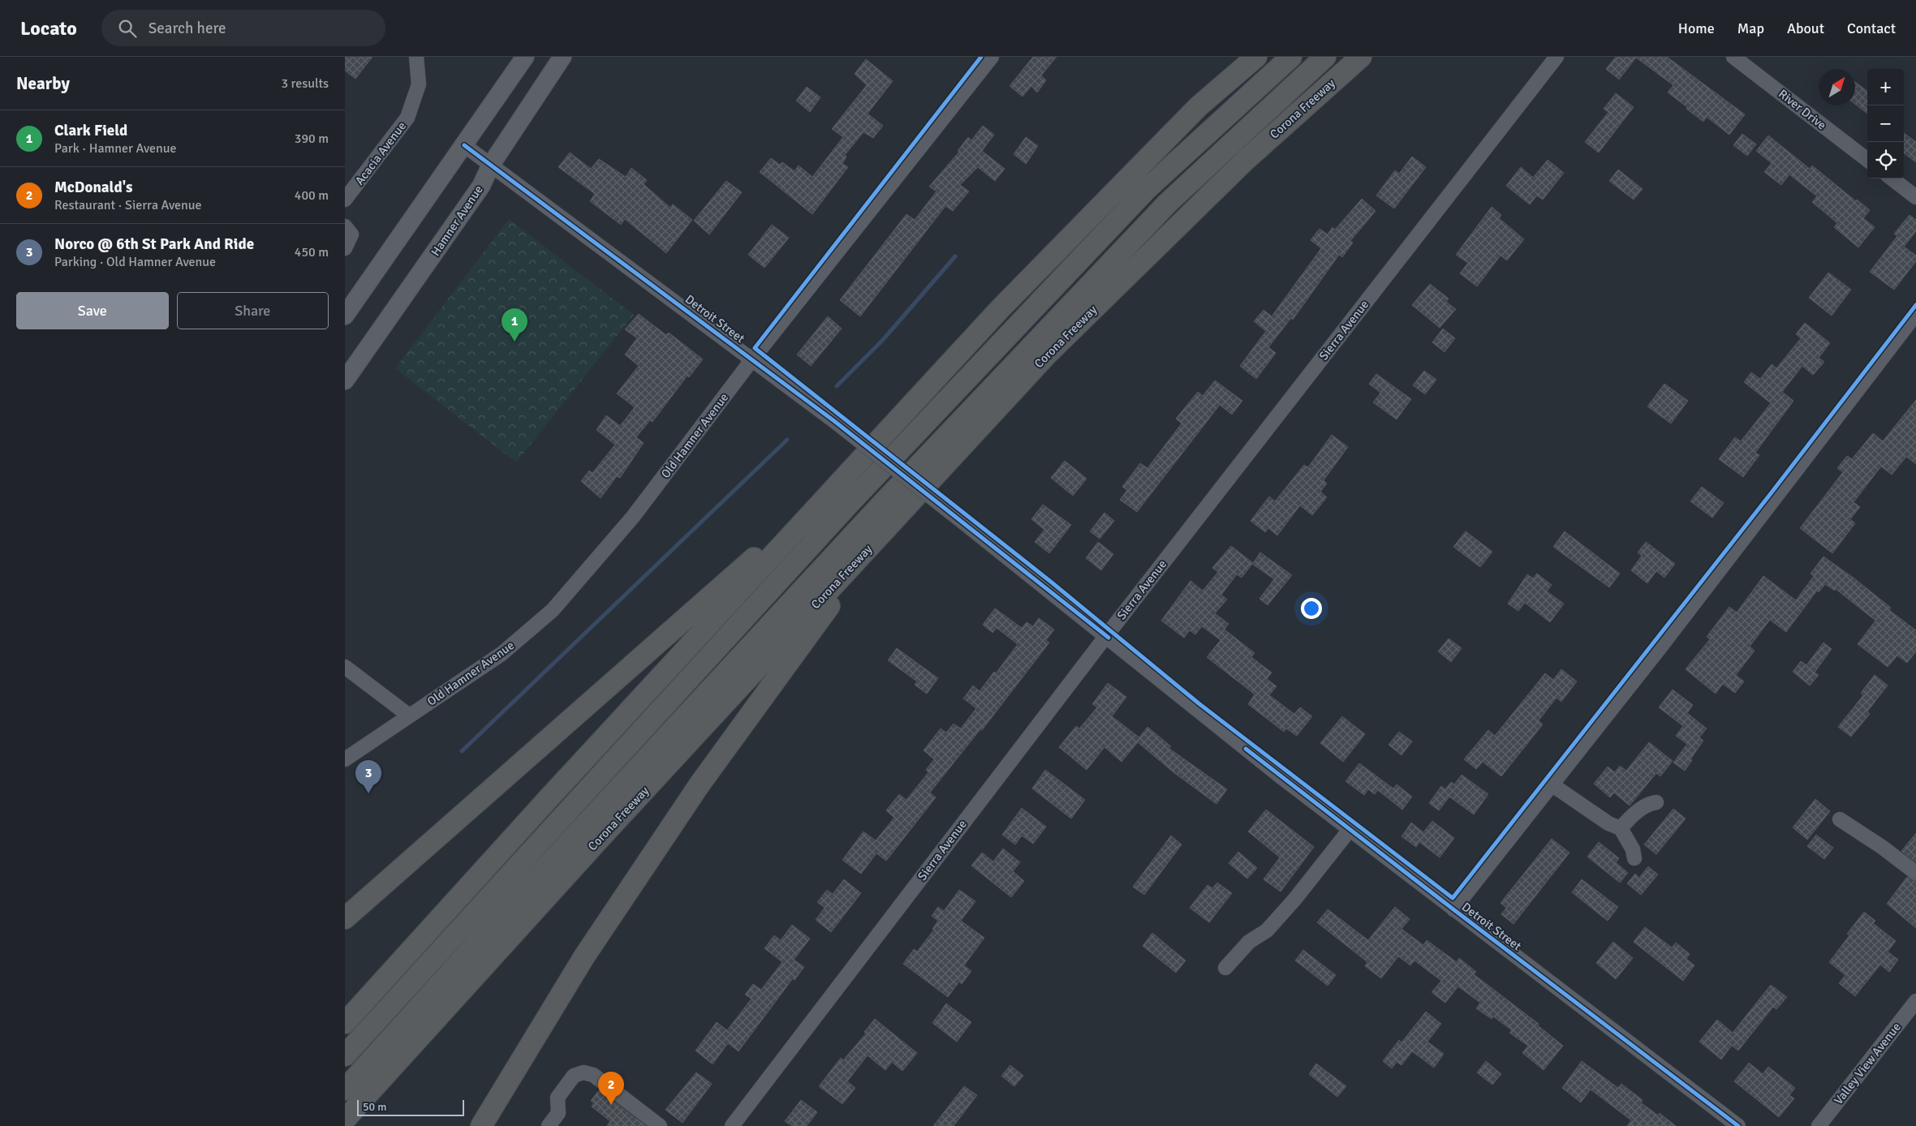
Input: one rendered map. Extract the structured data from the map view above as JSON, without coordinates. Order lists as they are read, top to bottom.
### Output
{
  "streets": {
    "highway": ["Corona Freeway"],
    "main road": ["Hamner Avenue"],
    "street": [
      "River Drive",
      "Acacia Avenue",
      "Detroit Street",
      "Sierra Avenue",
      "Old Hamner Avenue",
      "Valley View Avenue"
    ]
  },
  "crossings": [
    ["Hamner Avenue", "Detroit Street"],
    ["Detroit Street", "Sierra Avenue"],
    ["Detroit Street", "Old Hamner Avenue"]
  ],
  "scale_bar": "50 m",
  "north": "top right",
  "page": {
    "header": "Locato",
    "search": "Search here",
    "nav": [
      "Home",
      "Map",
      "About",
      "Contact"
    ],
    "heading": ["Nearby", "3 results"],
    "map_buttons": ["+", "−"],
    "list": [
      {
        "mark": "1",
        "name": "Clark Field",
        "note": "Park · Hamner Avenue",
        "value": "390 m"
      },
      {
        "mark": "2",
        "name": "McDonald's",
        "note": "Restaurant · Sierra Avenue",
        "value": "400 m"
      },
      {
        "mark": "3",
        "name": "Norco @ 6th St Park And Ride",
        "note": "Parking · Old Hamner Avenue",
        "value": "450 m"
      }
    ],
    "buttons": ["Save", "Share"],
    "pins": ["1", "3", "2"],
    "scale": "50 m"
  }
}
